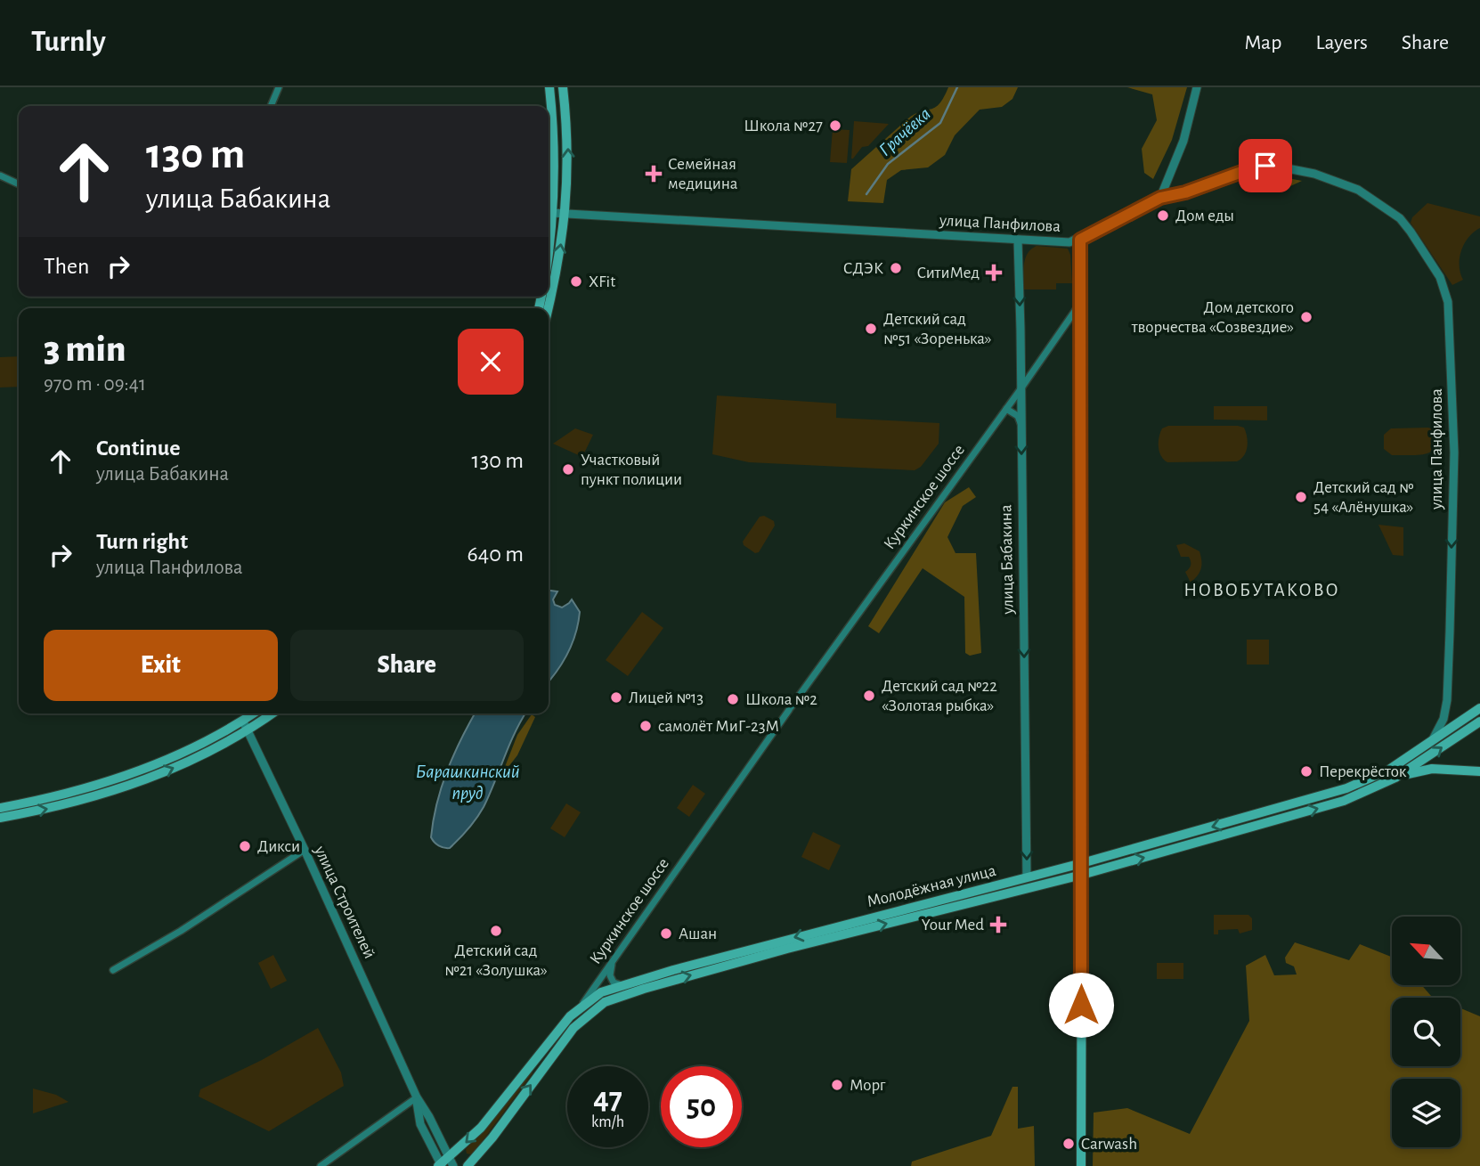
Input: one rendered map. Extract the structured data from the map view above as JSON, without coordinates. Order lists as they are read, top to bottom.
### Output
{
  "streets": {
    "main road": ["Молодёжная улица"],
    "street": [
      "улица Панфилова",
      "Куркинское шоссе",
      "улица Бабакина",
      "улица Строителей"
    ]
  },
  "crossings": [
    ["улица Панфилова", "улица Бабакина"],
    ["улица Панфилова", "Молодёжная улица"],
    ["Куркинское шоссе", "улица Бабакина"],
    ["Куркинское шоссе", "Молодёжная улица"],
    ["улица Бабакина", "Молодёжная улица"],
    ["Молодёжная улица", "улица Строителей"]
  ],
  "districts": ["НОВОБУТАКОВО"],
  "water": ["Грачёвка", "Барашкинский пруд"],
  "places": {
    "other": [
      "Школа №27",
      "Дом еды",
      "СДЭК",
      "XFit",
      "Дом детского творчества «Созвездие»",
      "Детский сад №51 «Зоренька»",
      "Участковый пункт полиции",
      "Детский сад № 54 «Алёнушка»",
      "Детский сад №22 «Золотая рыбка»",
      "Лицей №13",
      "Школа №2",
      "самолёт МиГ-23М",
      "Перекрёсток",
      "Дикси",
      "Детский сад №21 «Золушка»",
      "Ашан",
      "Морг",
      "Carwash"
    ],
    "health": ["Семейная медицина", "СитиМед", "Your Med"]
  },
  "north": "top left",
  "page": {
    "header": "Turnly",
    "nav": ["Map", "Layers", "Share"],
    "turn": ["130 m", "улица Бабакина"],
    "then": "Then",
    "heading": ["3 min", "970 m · 09:41"],
    "list": [
      {
        "name": "Continue",
        "note": "улица Бабакина",
        "value": "130 m"
      },
      {
        "name": "Turn right",
        "note": "улица Панфилова",
        "value": "640 m"
      }
    ],
    "buttons": ["Exit", "Share"],
    "speed": "47 km/h",
    "limit": "50"
  }
}
